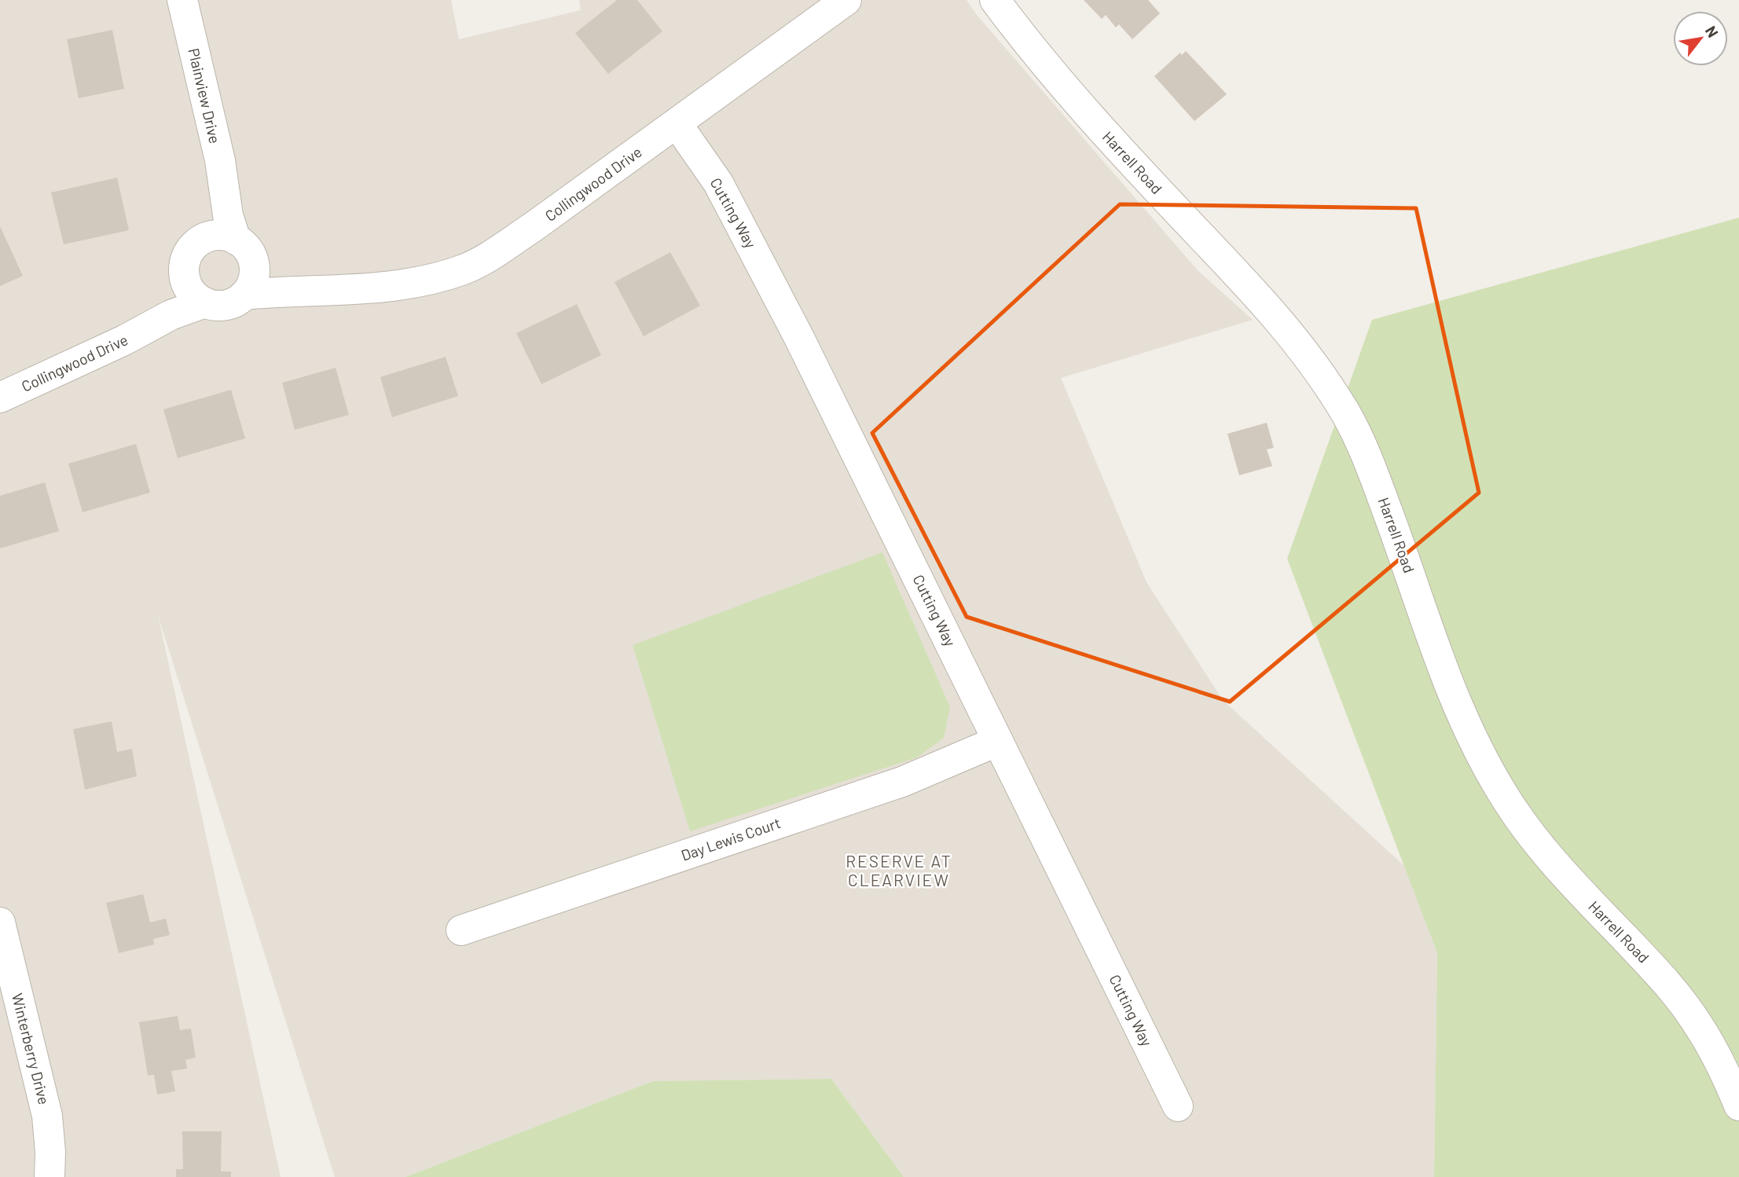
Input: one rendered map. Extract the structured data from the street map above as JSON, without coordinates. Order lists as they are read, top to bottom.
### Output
{
  "streets": {
    "street": [
      "Plainview Drive",
      "Harrell Road",
      "Collingwood Drive",
      "Cutting Way",
      "Day Lewis Court",
      "Winterberry Drive"
    ]
  },
  "crossings": [
    ["Plainview Drive", "Collingwood Drive"],
    ["Collingwood Drive", "Cutting Way"],
    ["Cutting Way", "Day Lewis Court"]
  ],
  "districts": ["RESERVE AT CLEARVIEW"],
  "north": "top right"
}
